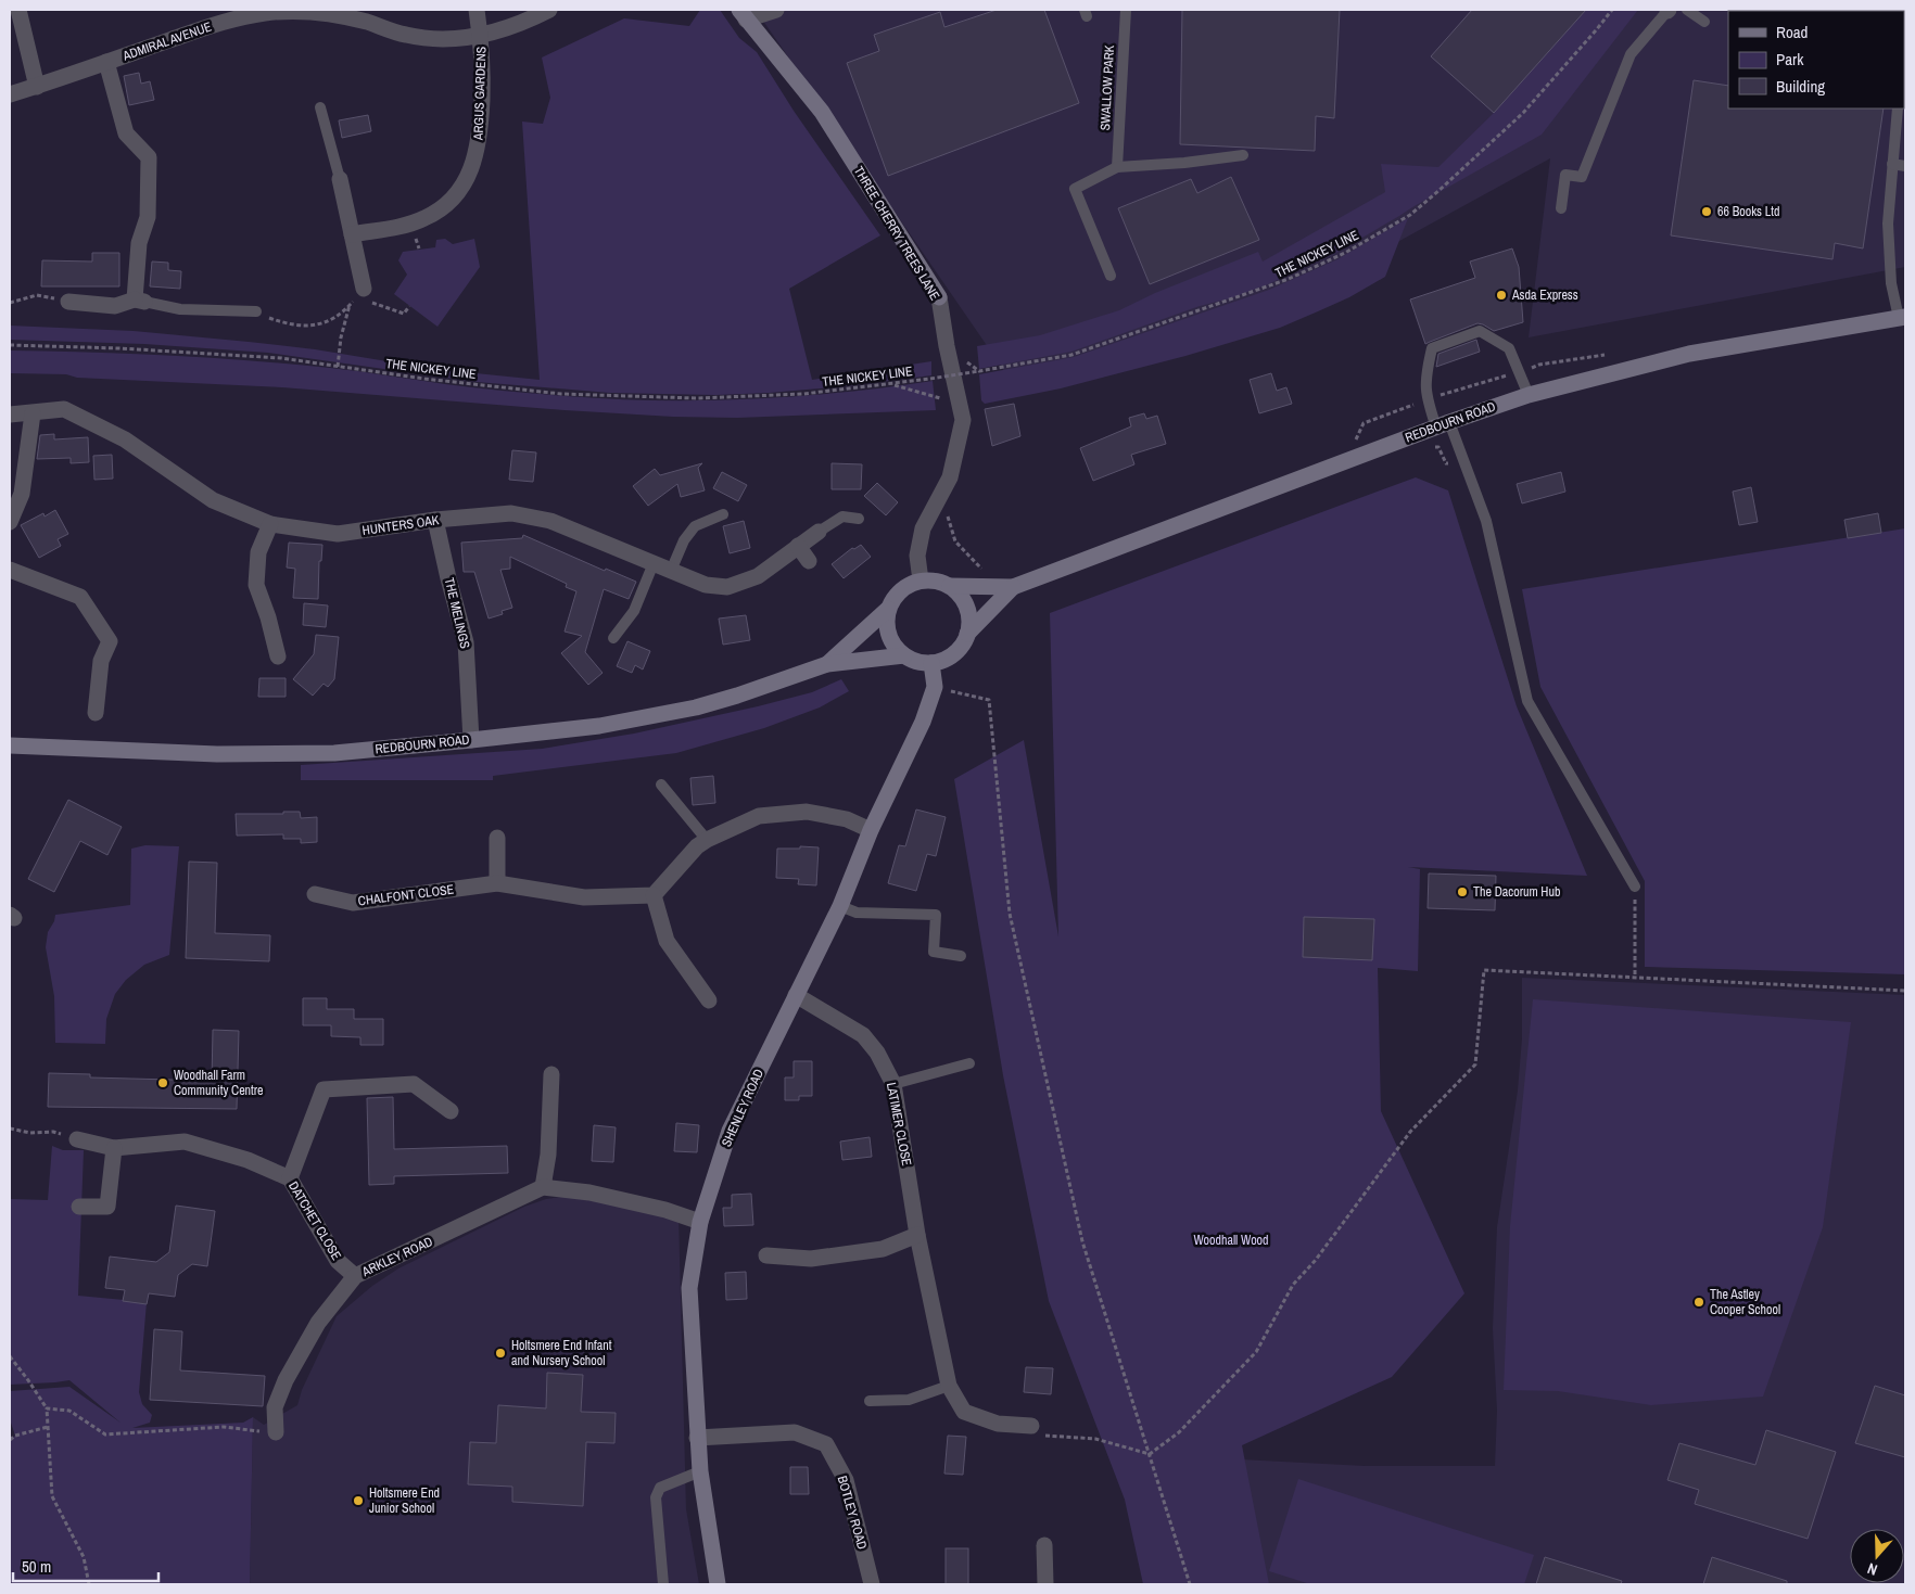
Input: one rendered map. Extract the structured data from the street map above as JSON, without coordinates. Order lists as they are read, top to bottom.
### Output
{
  "streets": {
    "main road": ["THREE CHERRY TREES LANE", "REDBOURN ROAD", "SHENLEY ROAD"],
    "street": [
      "ADMIRAL AVENUE",
      "ARGUS GARDENS",
      "HUNTERS OAK",
      "THE MELINGS",
      "CHALFONT CLOSE",
      "LATIMER CLOSE",
      "DATCHET CLOSE",
      "ARKLEY ROAD",
      "BOTLEY ROAD"
    ],
    "lane": ["SWALLOW PARK"],
    "path": ["THE NICKEY LINE"]
  },
  "crossings": [
    ["ADMIRAL AVENUE", "ARGUS GARDENS"],
    ["THREE CHERRY TREES LANE", "REDBOURN ROAD"],
    ["THREE CHERRY TREES LANE", "SHENLEY ROAD"],
    ["REDBOURN ROAD", "THE MELINGS"],
    ["REDBOURN ROAD", "SHENLEY ROAD"],
    ["HUNTERS OAK", "THE MELINGS"],
    ["SHENLEY ROAD", "LATIMER CLOSE"],
    ["SHENLEY ROAD", "BOTLEY ROAD"],
    ["DATCHET CLOSE", "ARKLEY ROAD"]
  ],
  "parks": ["Woodhall Wood"],
  "places": [
    "66 Books Ltd",
    "Asda Express",
    "The Dacorum Hub",
    "Woodhall Farm Community Centre",
    "The Astley Cooper School",
    "Holtsmere End Infant and Nursery School",
    "Holtsmere End Junior School"
  ],
  "legend": ["Road", "Park", "Building"],
  "scale_bar": "50 m",
  "north": "bottom"
}
